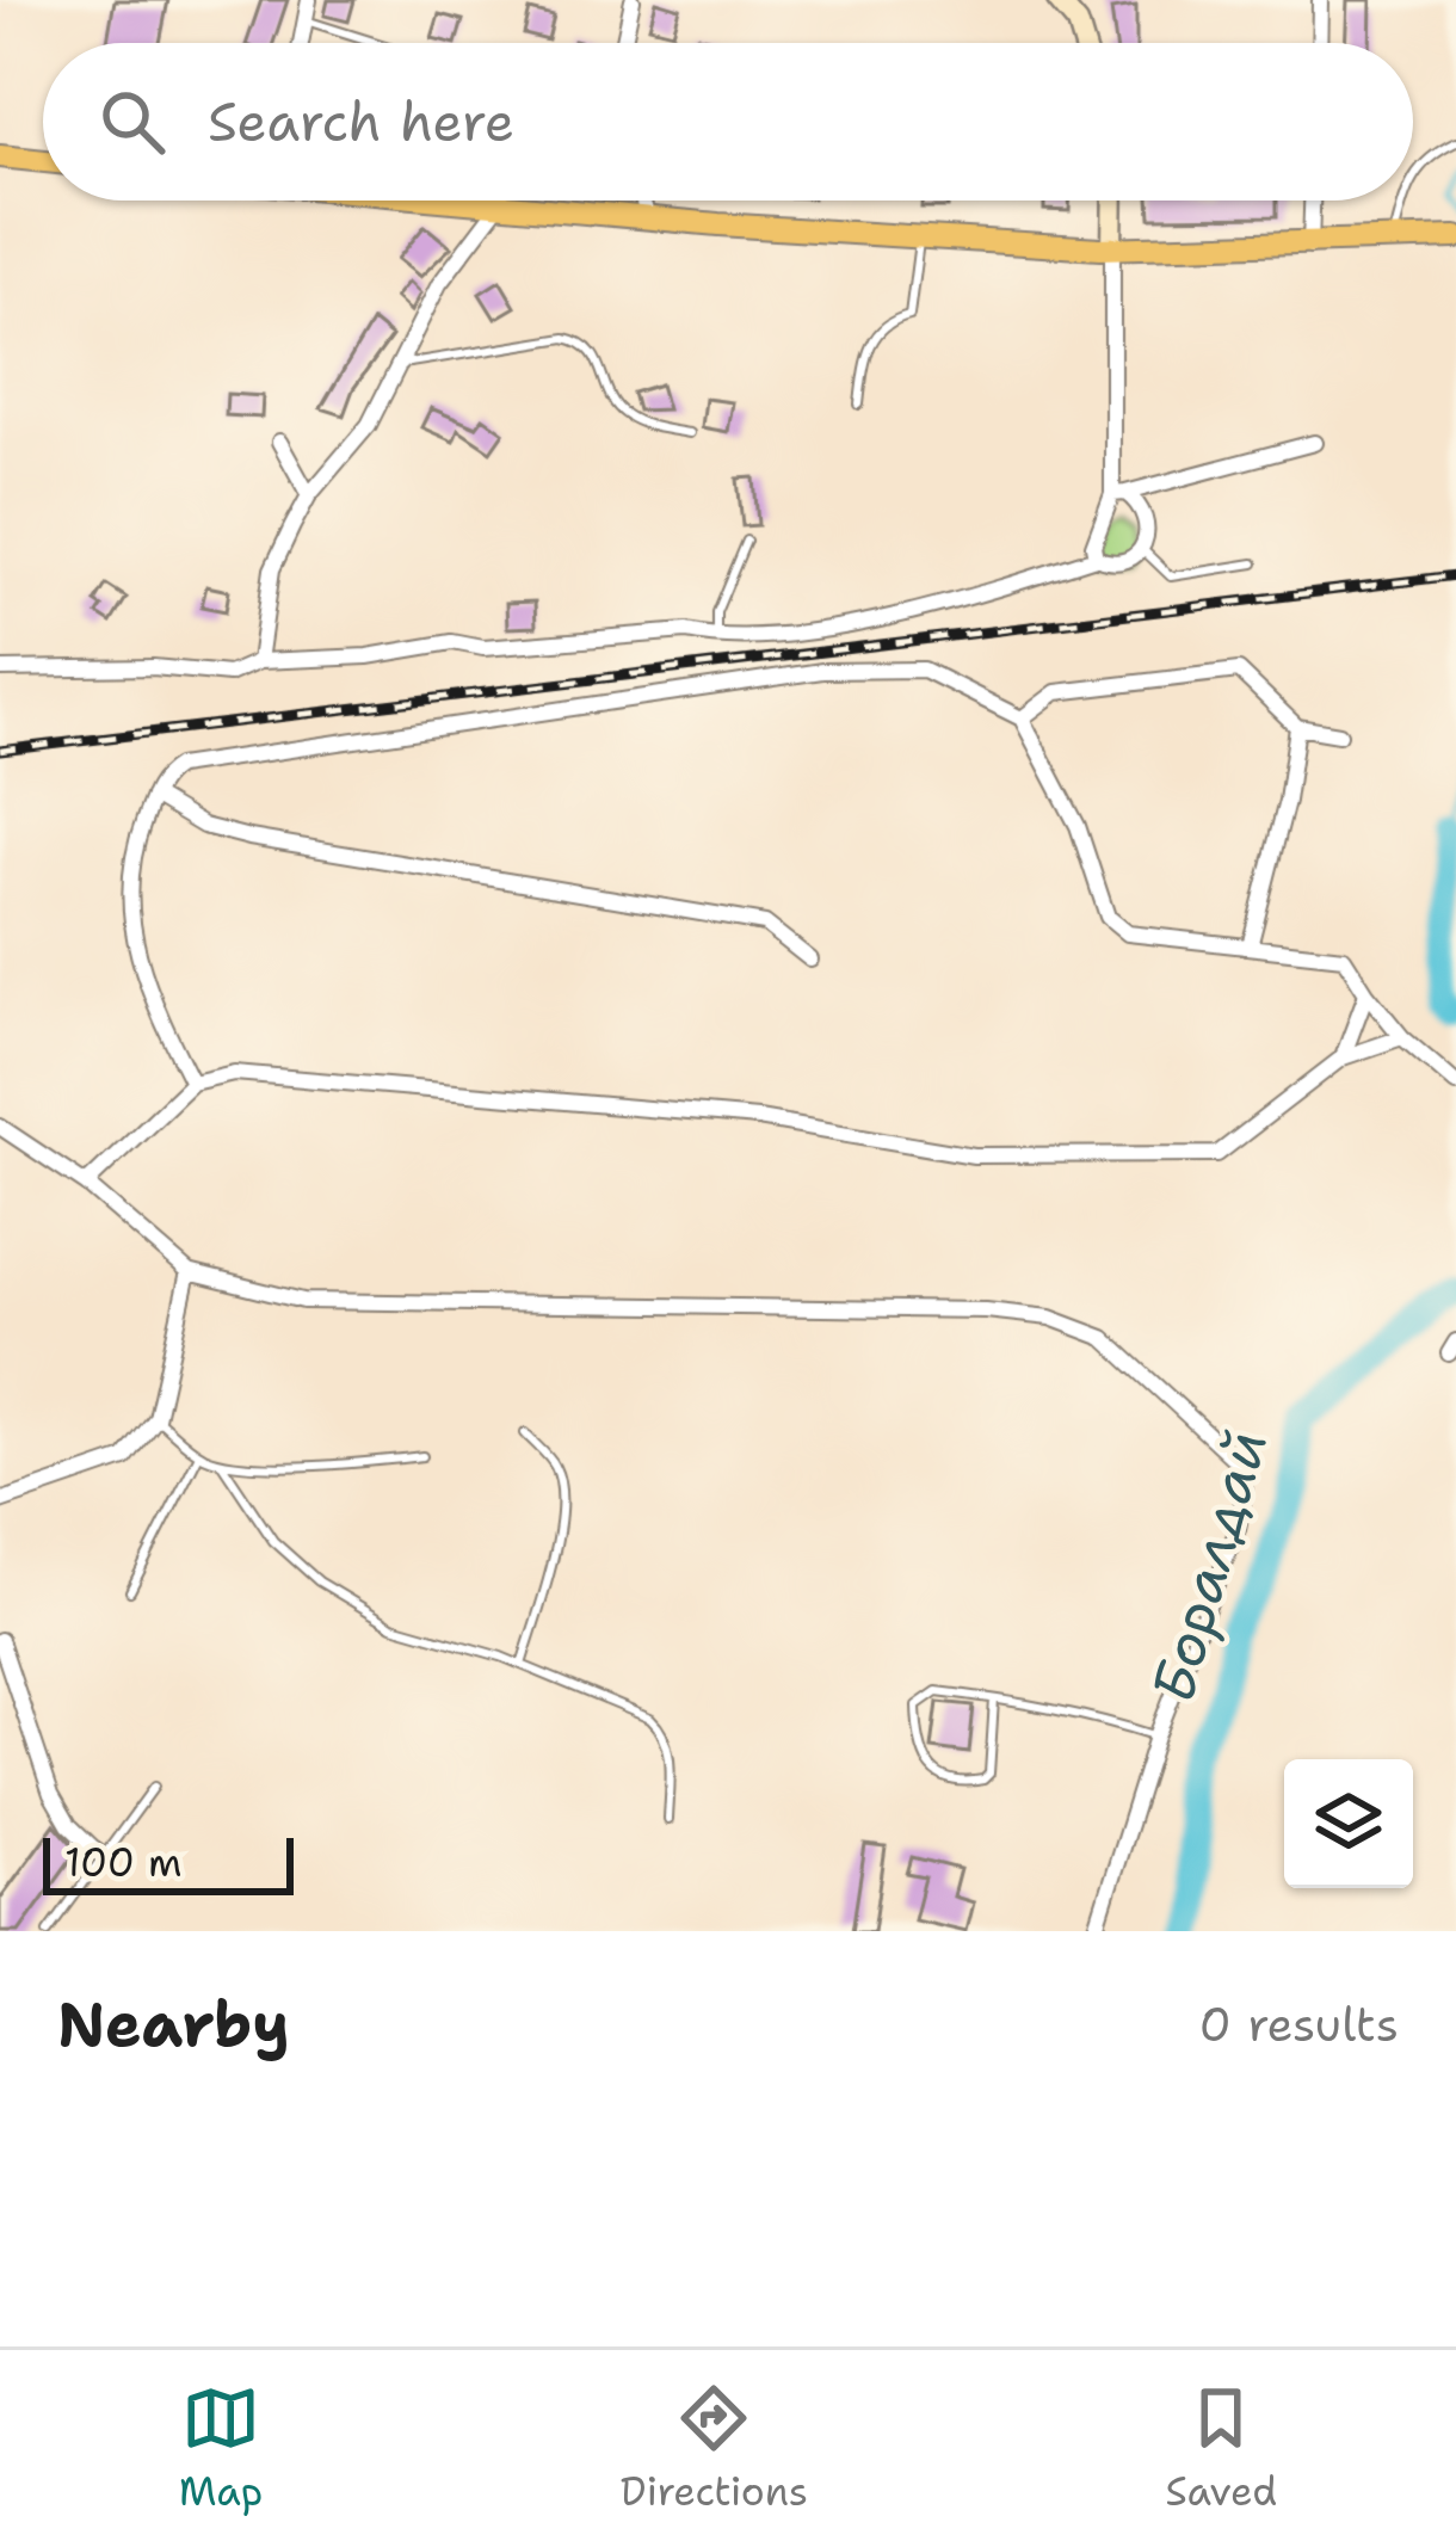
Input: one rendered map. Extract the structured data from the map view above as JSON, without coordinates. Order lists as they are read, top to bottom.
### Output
{
  "water": ["Боралдай"],
  "scale_bar": "100 m",
  "page": {
    "search": "Search here",
    "scale": "100 m",
    "heading": ["Nearby", "0 results"],
    "nav": ["Map", "Directions", "Saved"]
  }
}
